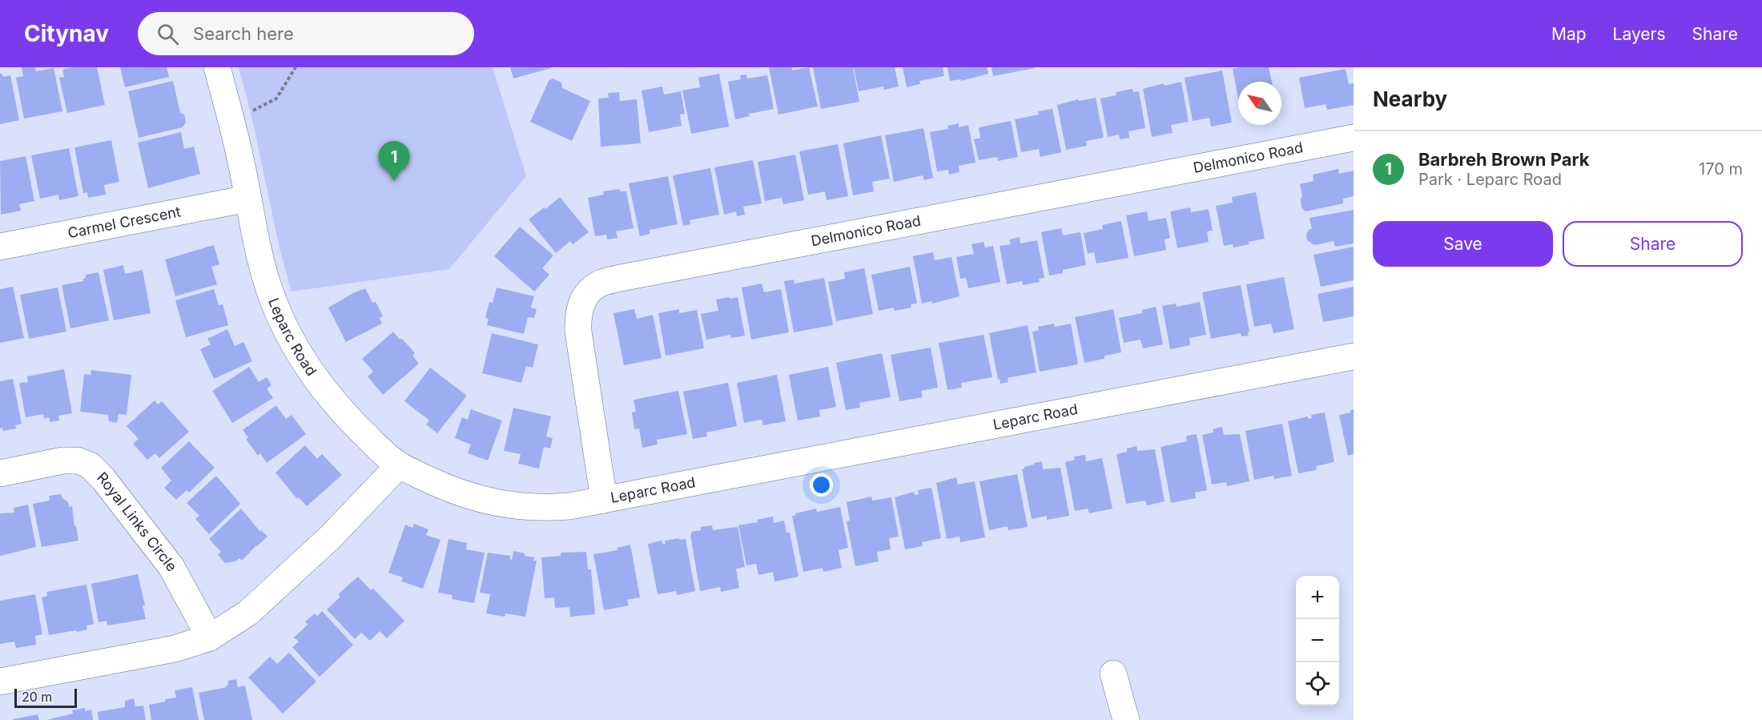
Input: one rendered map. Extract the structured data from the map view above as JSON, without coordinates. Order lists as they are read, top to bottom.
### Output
{
  "streets": {
    "street": [
      "Delmonico Road",
      "Carmel Crescent",
      "Leparc Road",
      "Royal Links Circle"
    ]
  },
  "crossings": [
    ["Delmonico Road", "Leparc Road"],
    ["Carmel Crescent", "Leparc Road"]
  ],
  "scale_bar": "20 m",
  "north": "top left",
  "page": {
    "header": "Citynav",
    "search": "Search here",
    "nav": ["Map", "Layers", "Share"],
    "heading": "Nearby",
    "list": [
      {
        "mark": "1",
        "name": "Barbreh Brown Park",
        "note": "Park · Leparc Road",
        "value": "170 m"
      }
    ],
    "pins": "1",
    "buttons": ["Save", "Share"],
    "map_buttons": ["+", "−"],
    "scale": "20 m"
  }
}
